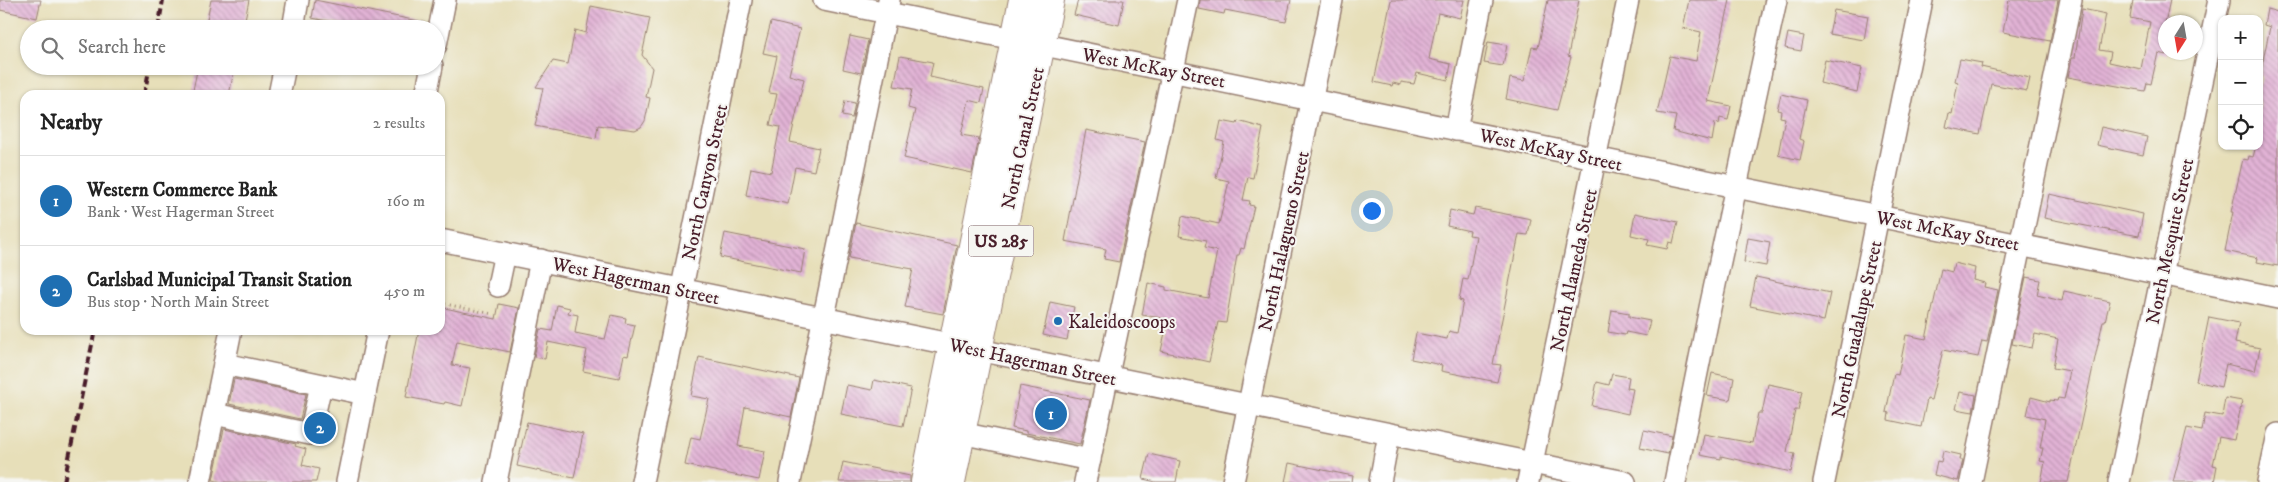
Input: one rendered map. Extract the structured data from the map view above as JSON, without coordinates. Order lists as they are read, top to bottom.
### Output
{
  "streets": {
    "highway": ["North Canal Street", "US 285"],
    "street": [
      "West McKay Street",
      "North Canyon Street",
      "North Halagueno Street",
      "North Mesquite Street",
      "North Alameda Street",
      "West Hagerman Street",
      "North Guadalupe Street"
    ]
  },
  "crossings": [
    ["West McKay Street", "North Canal Street"],
    ["West McKay Street", "North Halagueno Street"],
    ["West McKay Street", "North Mesquite Street"],
    ["West McKay Street", "North Alameda Street"],
    ["West McKay Street", "North Guadalupe Street"],
    ["North Canal Street", "West Hagerman Street"],
    ["North Canyon Street", "West Hagerman Street"],
    ["North Halagueno Street", "West Hagerman Street"],
    ["North Alameda Street", "West Hagerman Street"]
  ],
  "places": ["Kaleidoscoops"],
  "north": "bottom",
  "page": {
    "map_buttons": ["+", "−"],
    "search": "Search here",
    "heading": ["Nearby", "2 results"],
    "list": [
      {
        "mark": "1",
        "name": "Western Commerce Bank",
        "note": "Bank · West Hagerman Street",
        "value": "160 m"
      },
      {
        "mark": "2",
        "name": "Carlsbad Municipal Transit Station",
        "note": "Bus stop · North Main Street",
        "value": "450 m"
      }
    ],
    "pins": ["1", "2"]
  }
}
